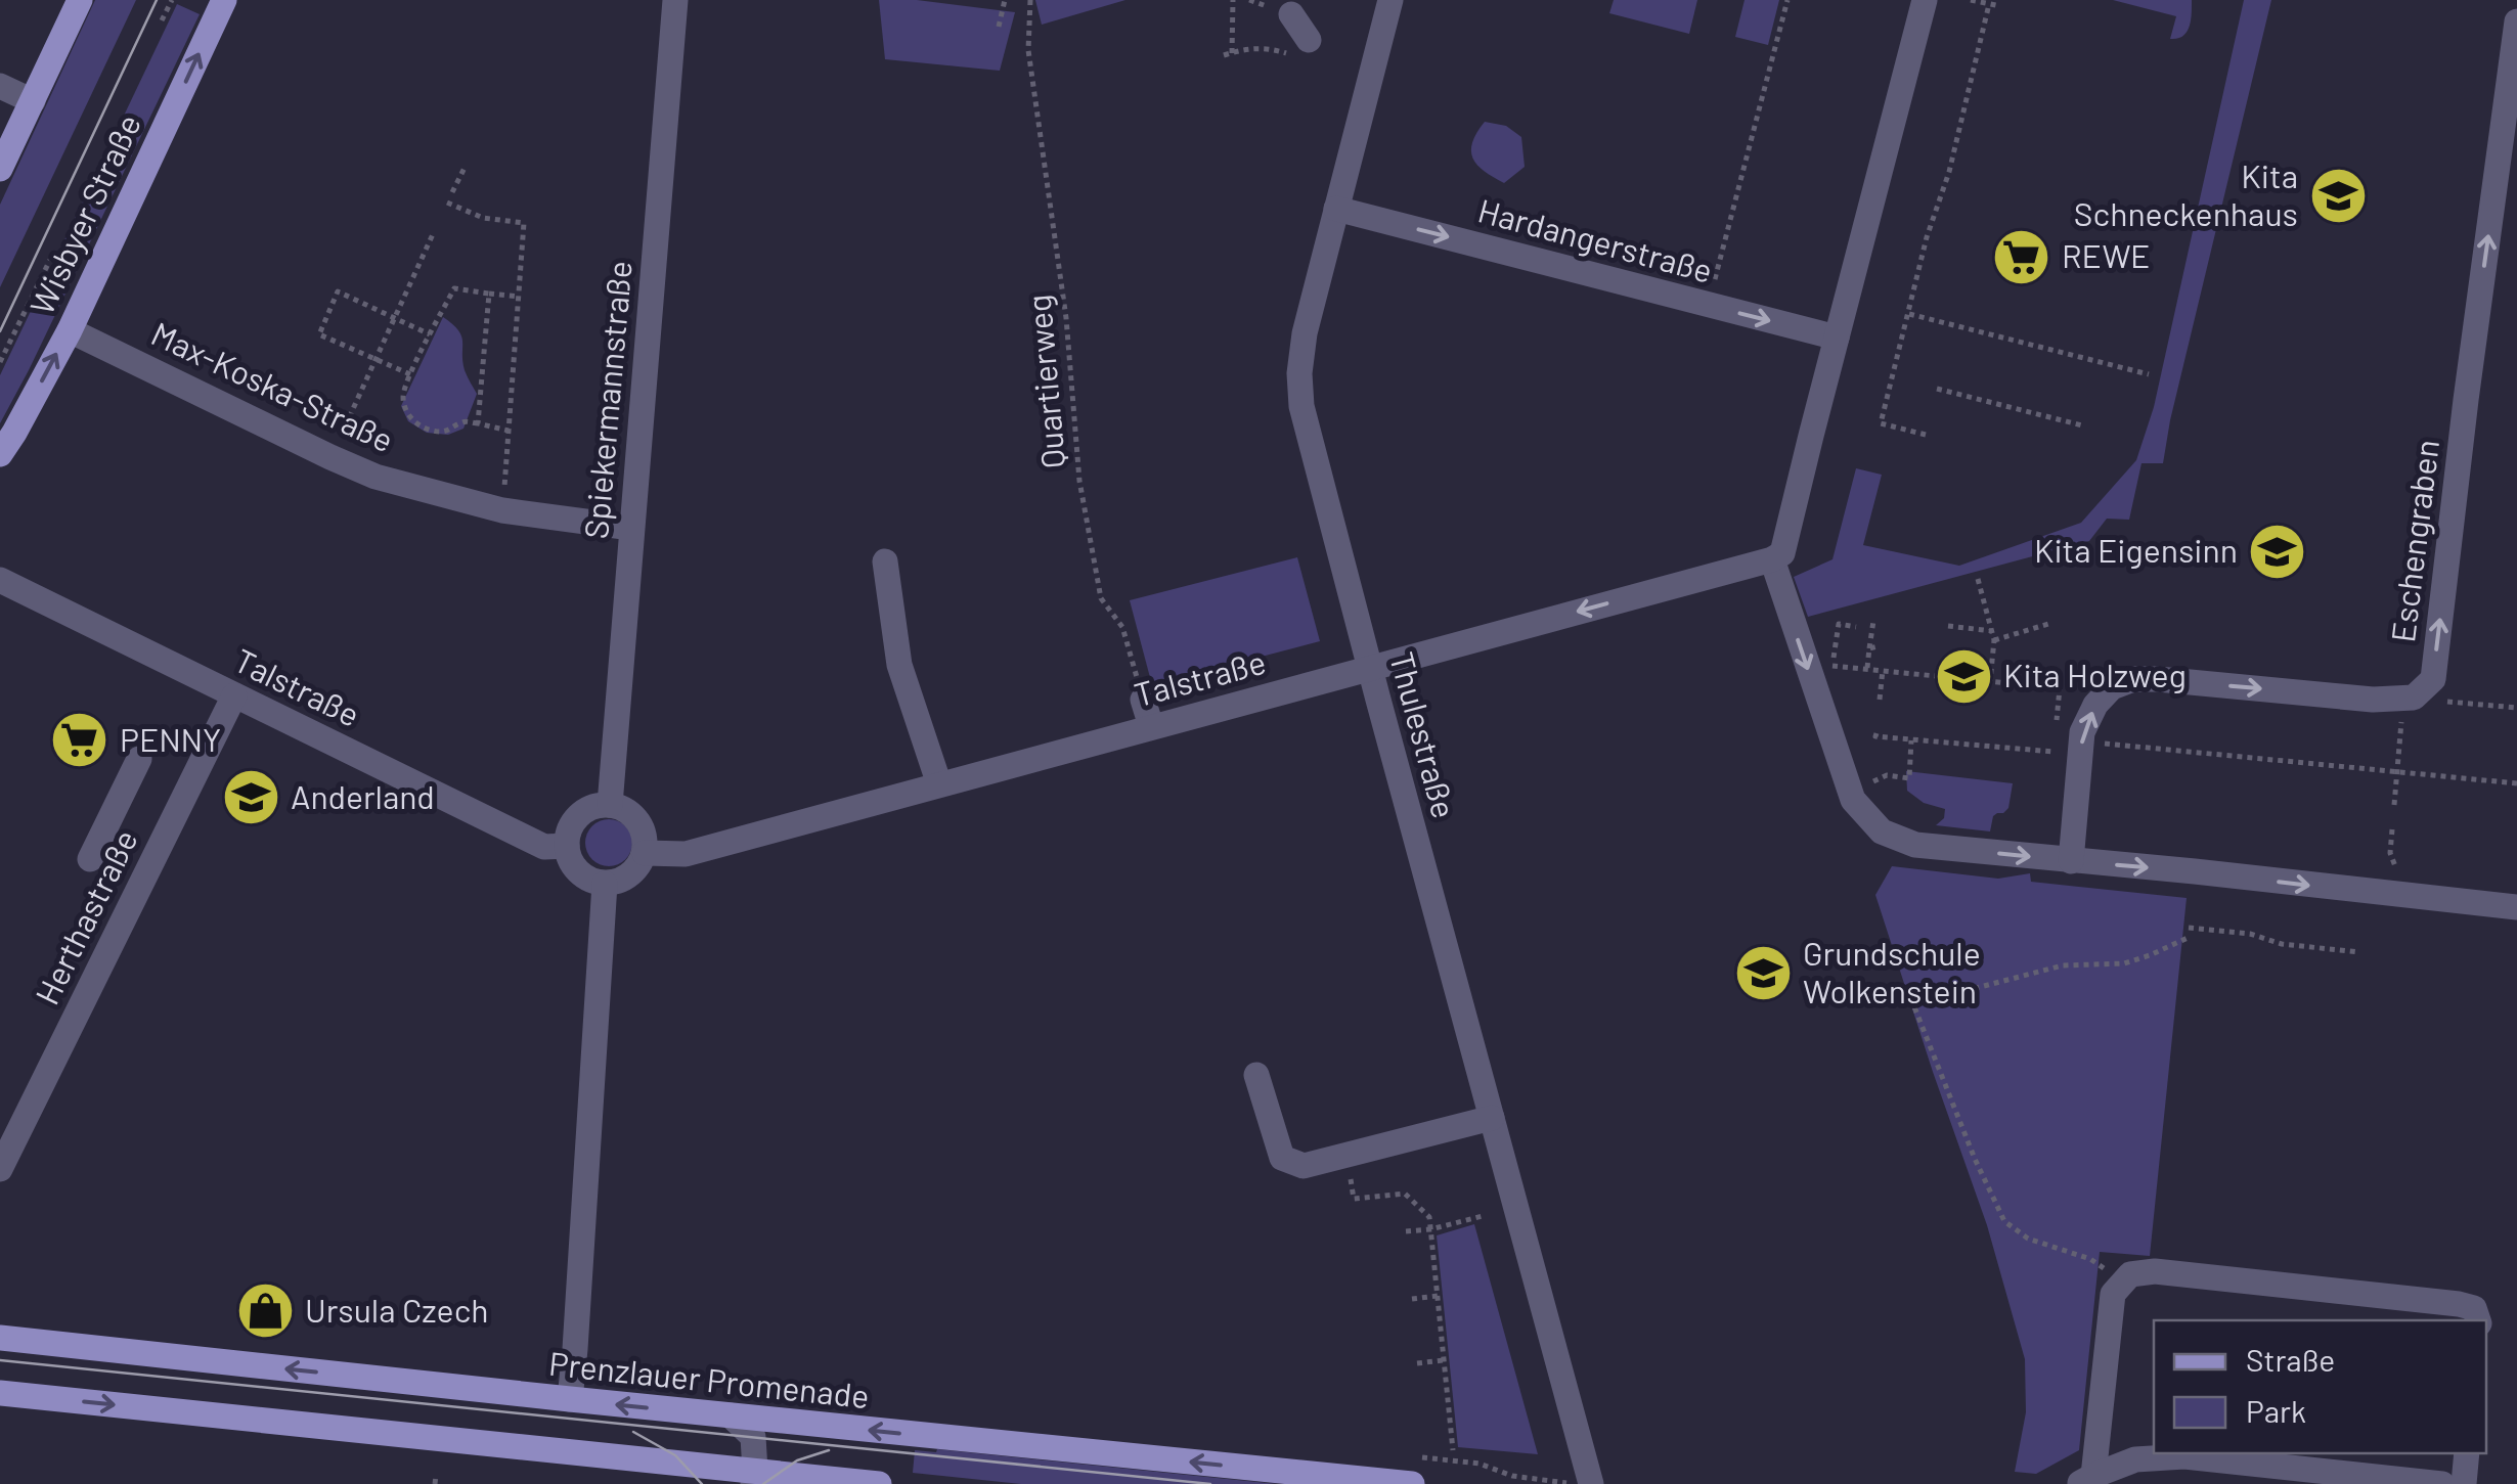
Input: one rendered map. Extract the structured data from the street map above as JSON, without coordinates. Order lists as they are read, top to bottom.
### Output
{
  "streets": {
    "main road": ["Wisbyer Straße", "Prenzlauer Promenade"],
    "street": [
      "Hardangerstraße",
      "Max-Koska-Straße",
      "Spiekermannstraße",
      "Eschengraben",
      "Talstraße",
      "Thulestraße",
      "Herthastraße"
    ],
    "path": ["Quartierweg"]
  },
  "crossings": [
    ["Wisbyer Straße", "Max-Koska-Straße"],
    ["Hardangerstraße", "Thulestraße"],
    ["Max-Koska-Straße", "Spiekermannstraße"],
    ["Spiekermannstraße", "Talstraße"],
    ["Talstraße", "Thulestraße"],
    ["Talstraße", "Herthastraße"]
  ],
  "one_way": ["Hardangerstraße", "Eschengraben"],
  "places": {
    "school or university": [
      "Kita Schneckenhaus",
      "Kita Eigensinn",
      "Kita Holzweg",
      "Anderland",
      "Grundschule Wolkenstein"
    ],
    "supermarket": ["REWE", "PENNY"],
    "shop": ["Ursula Czech"]
  },
  "legend": ["Straße", "Park"]
}
